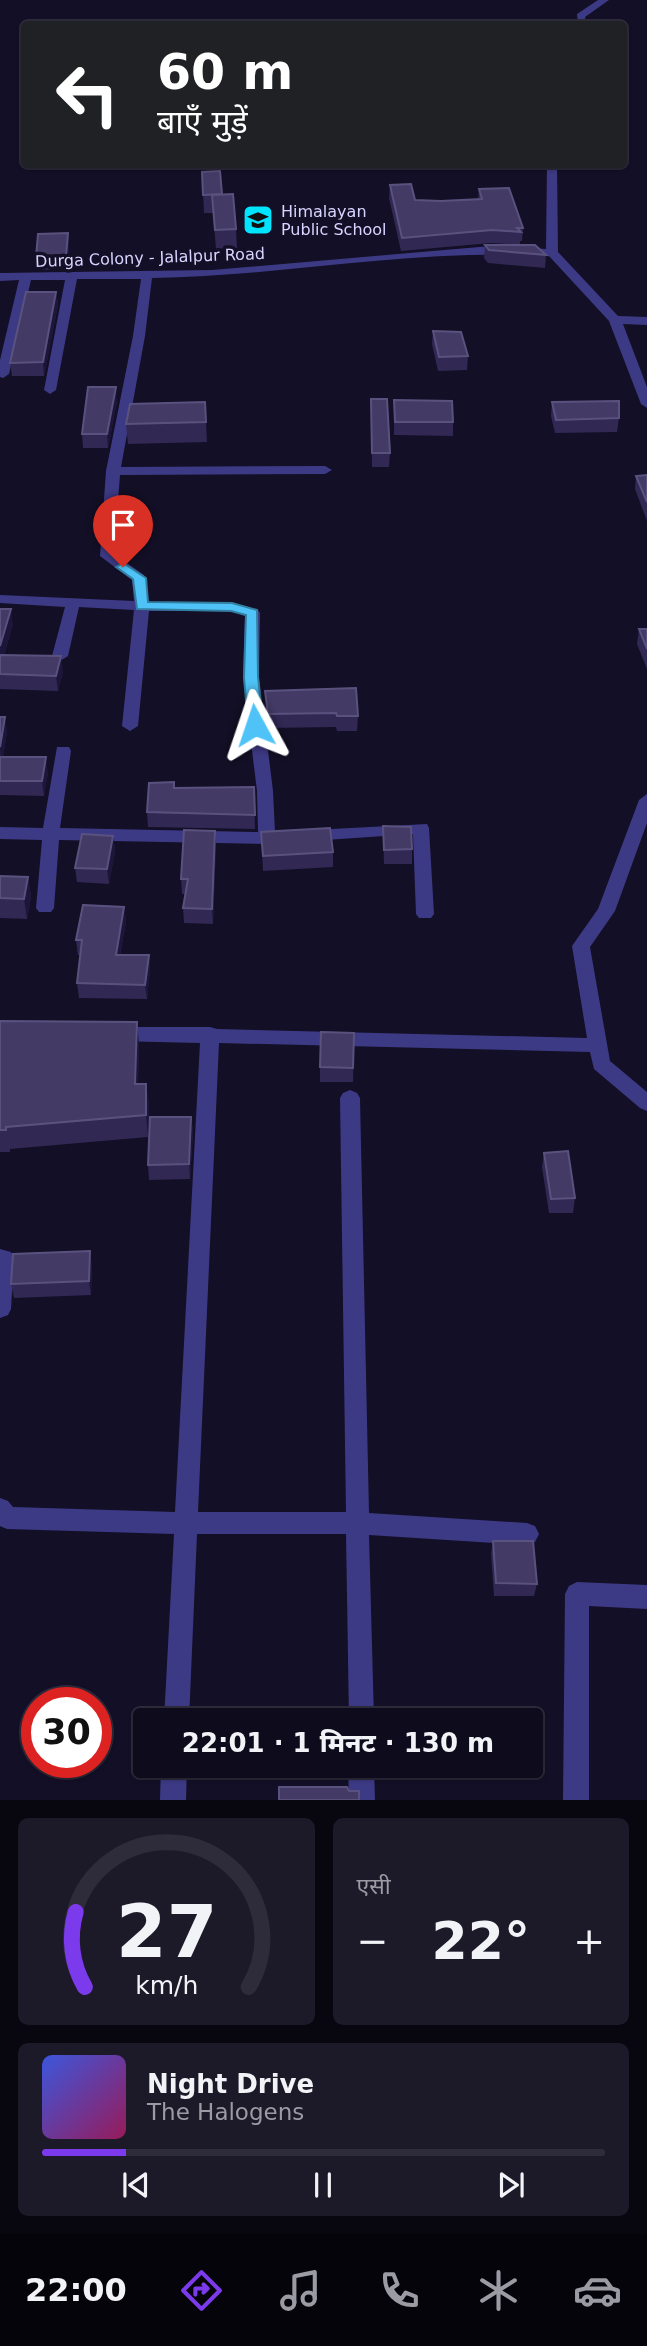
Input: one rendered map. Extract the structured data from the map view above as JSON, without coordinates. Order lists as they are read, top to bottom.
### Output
{
  "streets": {
    "street": ["Durga Colony - Jalalpur Road"]
  },
  "places": {
    "school or university": ["Himalayan Public School"]
  },
  "page": {
    "turn": ["60 m", "बाएँ मुड़ें"],
    "limit": "30",
    "trip": "22:01 · 1 मिनट · 130 m",
    "tile": "एसी",
    "heat": ["−", "22°", "+"],
    "song": ["Night Drive", "The Halogens"],
    "tabs": "22:00",
    "gauge": ["27", "km/h"]
  }
}
